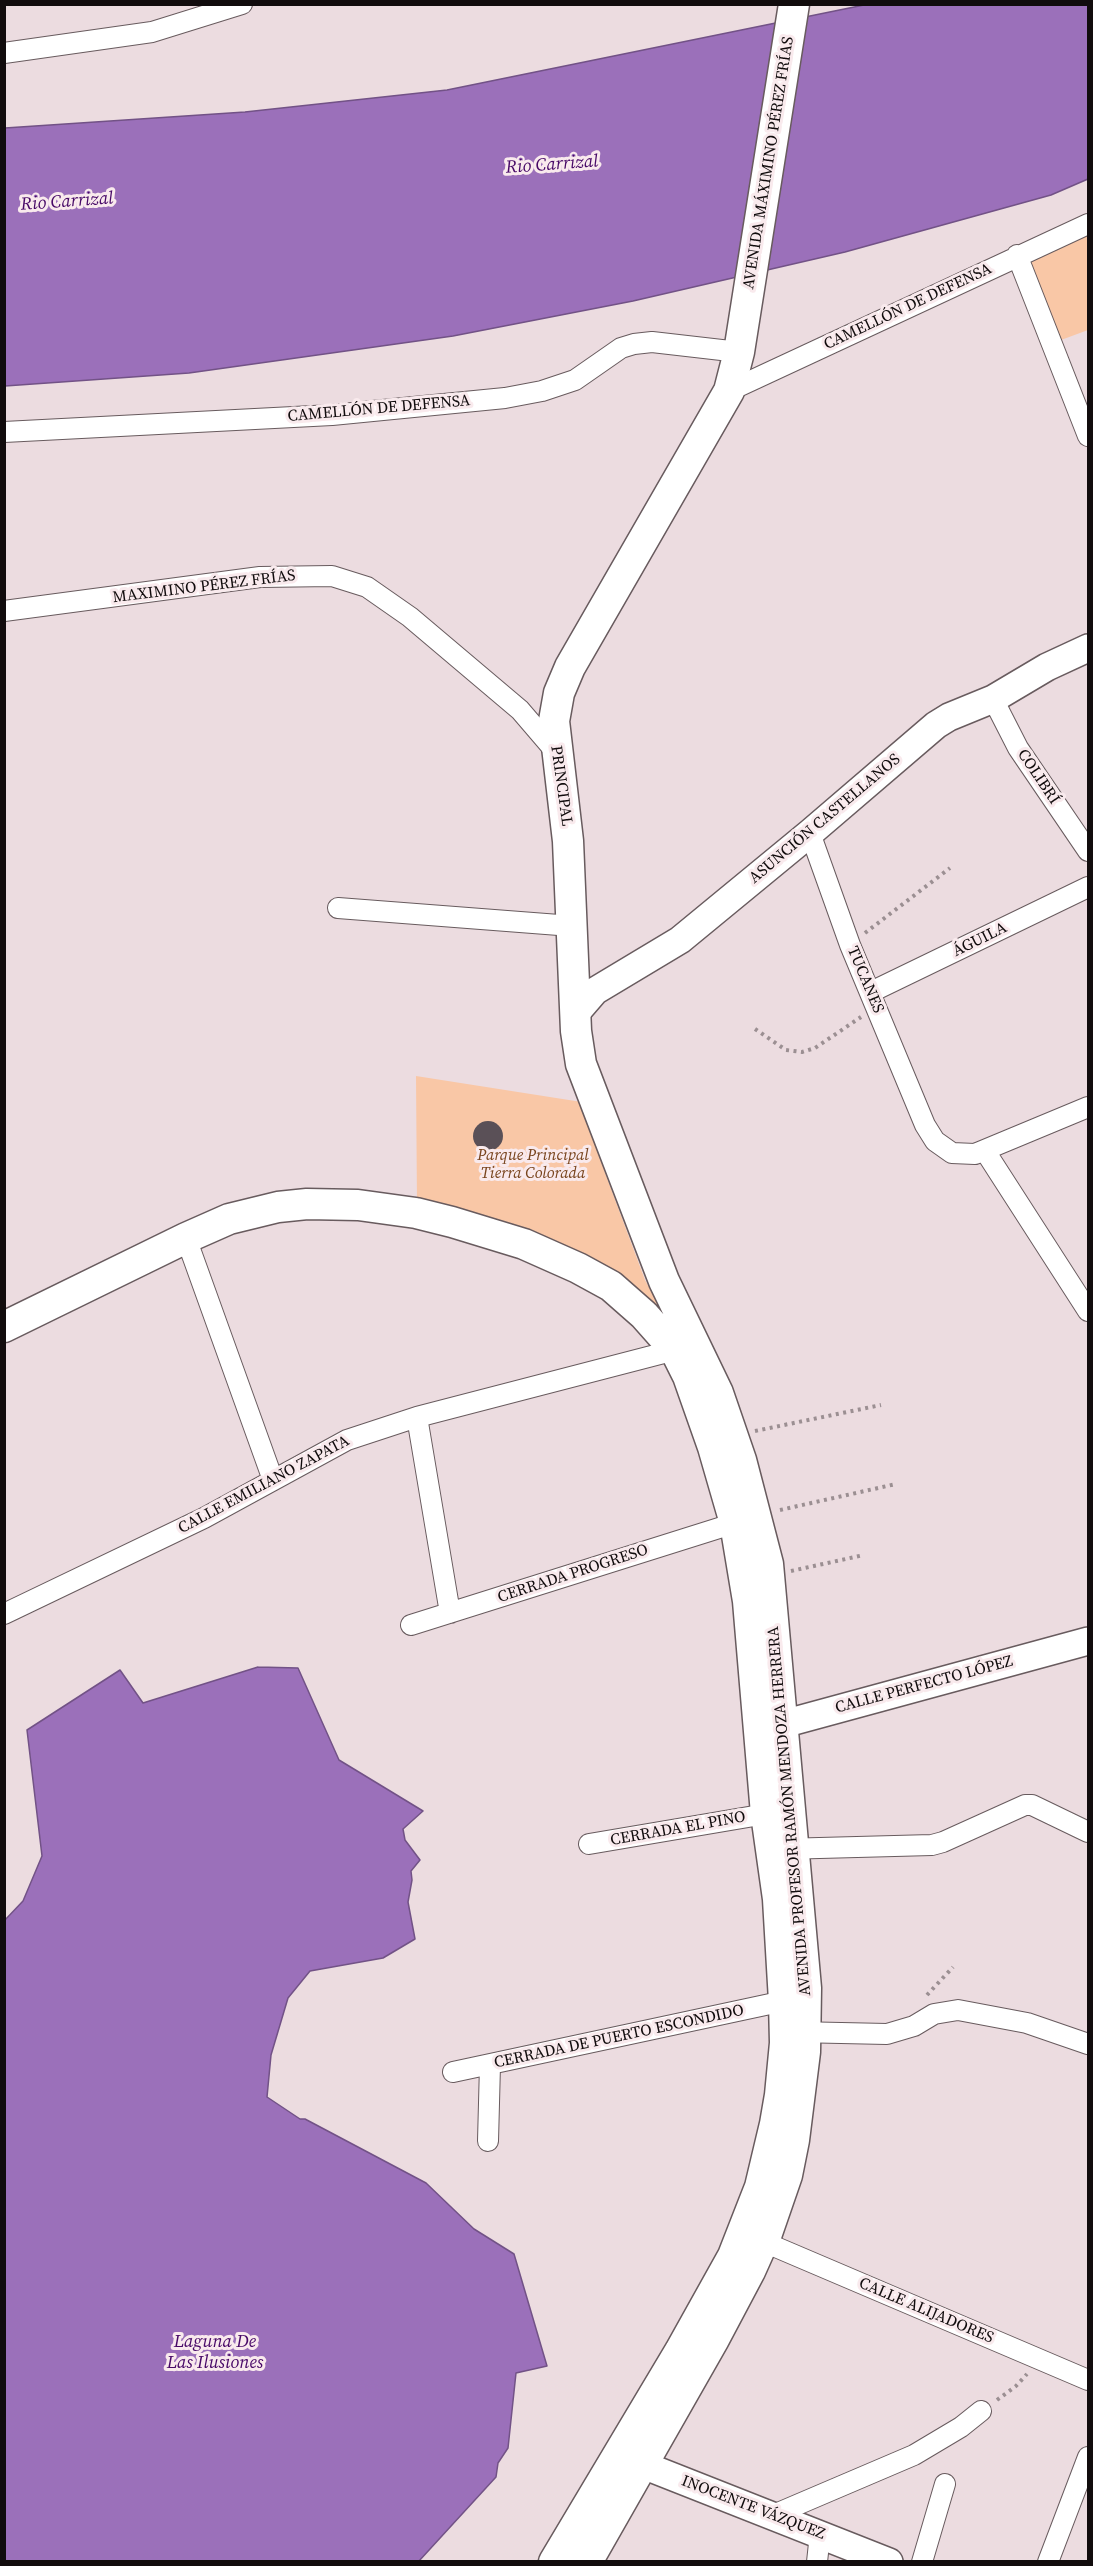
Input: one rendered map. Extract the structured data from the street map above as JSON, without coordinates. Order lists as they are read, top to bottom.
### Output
{
  "streets": {
    "main road": ["AVENIDA MÁXIMINO PÉREZ FRÍAS", "PRINCIPAL", "AVENIDA PROFESOR RAMÓN MENDOZA HERRERA"],
    "street": [
      "CAMELLÓN DE DEFENSA",
      "MAXIMINO PÉREZ FRÍAS",
      "COLIBRÍ",
      "ASUNCIÓN CASTELLANOS",
      "ÁGUILA",
      "TUCANES",
      "CALLE EMILIANO ZAPATA",
      "CERRADA PROGRESO",
      "CALLE PERFECTO LÓPEZ",
      "CERRADA EL PINO",
      "CERRADA DE PUERTO ESCONDIDO",
      "CALLE ALIJADORES",
      "INOCENTE VÁZQUEZ"
    ]
  },
  "crossings": [
    ["AVENIDA MÁXIMINO PÉREZ FRÍAS", "PRINCIPAL"],
    ["CAMELLÓN DE DEFENSA", "PRINCIPAL"],
    ["MAXIMINO PÉREZ FRÍAS", "PRINCIPAL"],
    ["COLIBRÍ", "ASUNCIÓN CASTELLANOS"],
    ["PRINCIPAL", "ASUNCIÓN CASTELLANOS"],
    ["PRINCIPAL", "AVENIDA PROFESOR RAMÓN MENDOZA HERRERA"],
    ["ASUNCIÓN CASTELLANOS", "TUCANES"],
    ["ÁGUILA", "TUCANES"],
    ["CALLE EMILIANO ZAPATA", "AVENIDA PROFESOR RAMÓN MENDOZA HERRERA"],
    ["CERRADA PROGRESO", "AVENIDA PROFESOR RAMÓN MENDOZA HERRERA"],
    ["CALLE PERFECTO LÓPEZ", "AVENIDA PROFESOR RAMÓN MENDOZA HERRERA"],
    ["AVENIDA PROFESOR RAMÓN MENDOZA HERRERA", "CERRADA EL PINO"],
    ["AVENIDA PROFESOR RAMÓN MENDOZA HERRERA", "CERRADA DE PUERTO ESCONDIDO"],
    ["AVENIDA PROFESOR RAMÓN MENDOZA HERRERA", "CALLE ALIJADORES"],
    ["AVENIDA PROFESOR RAMÓN MENDOZA HERRERA", "INOCENTE VÁZQUEZ"]
  ],
  "water": ["Rio Carrizal", "Laguna De Las Ilusiones"],
  "parks": ["Parque Principal Tierra Colorada"]
}
